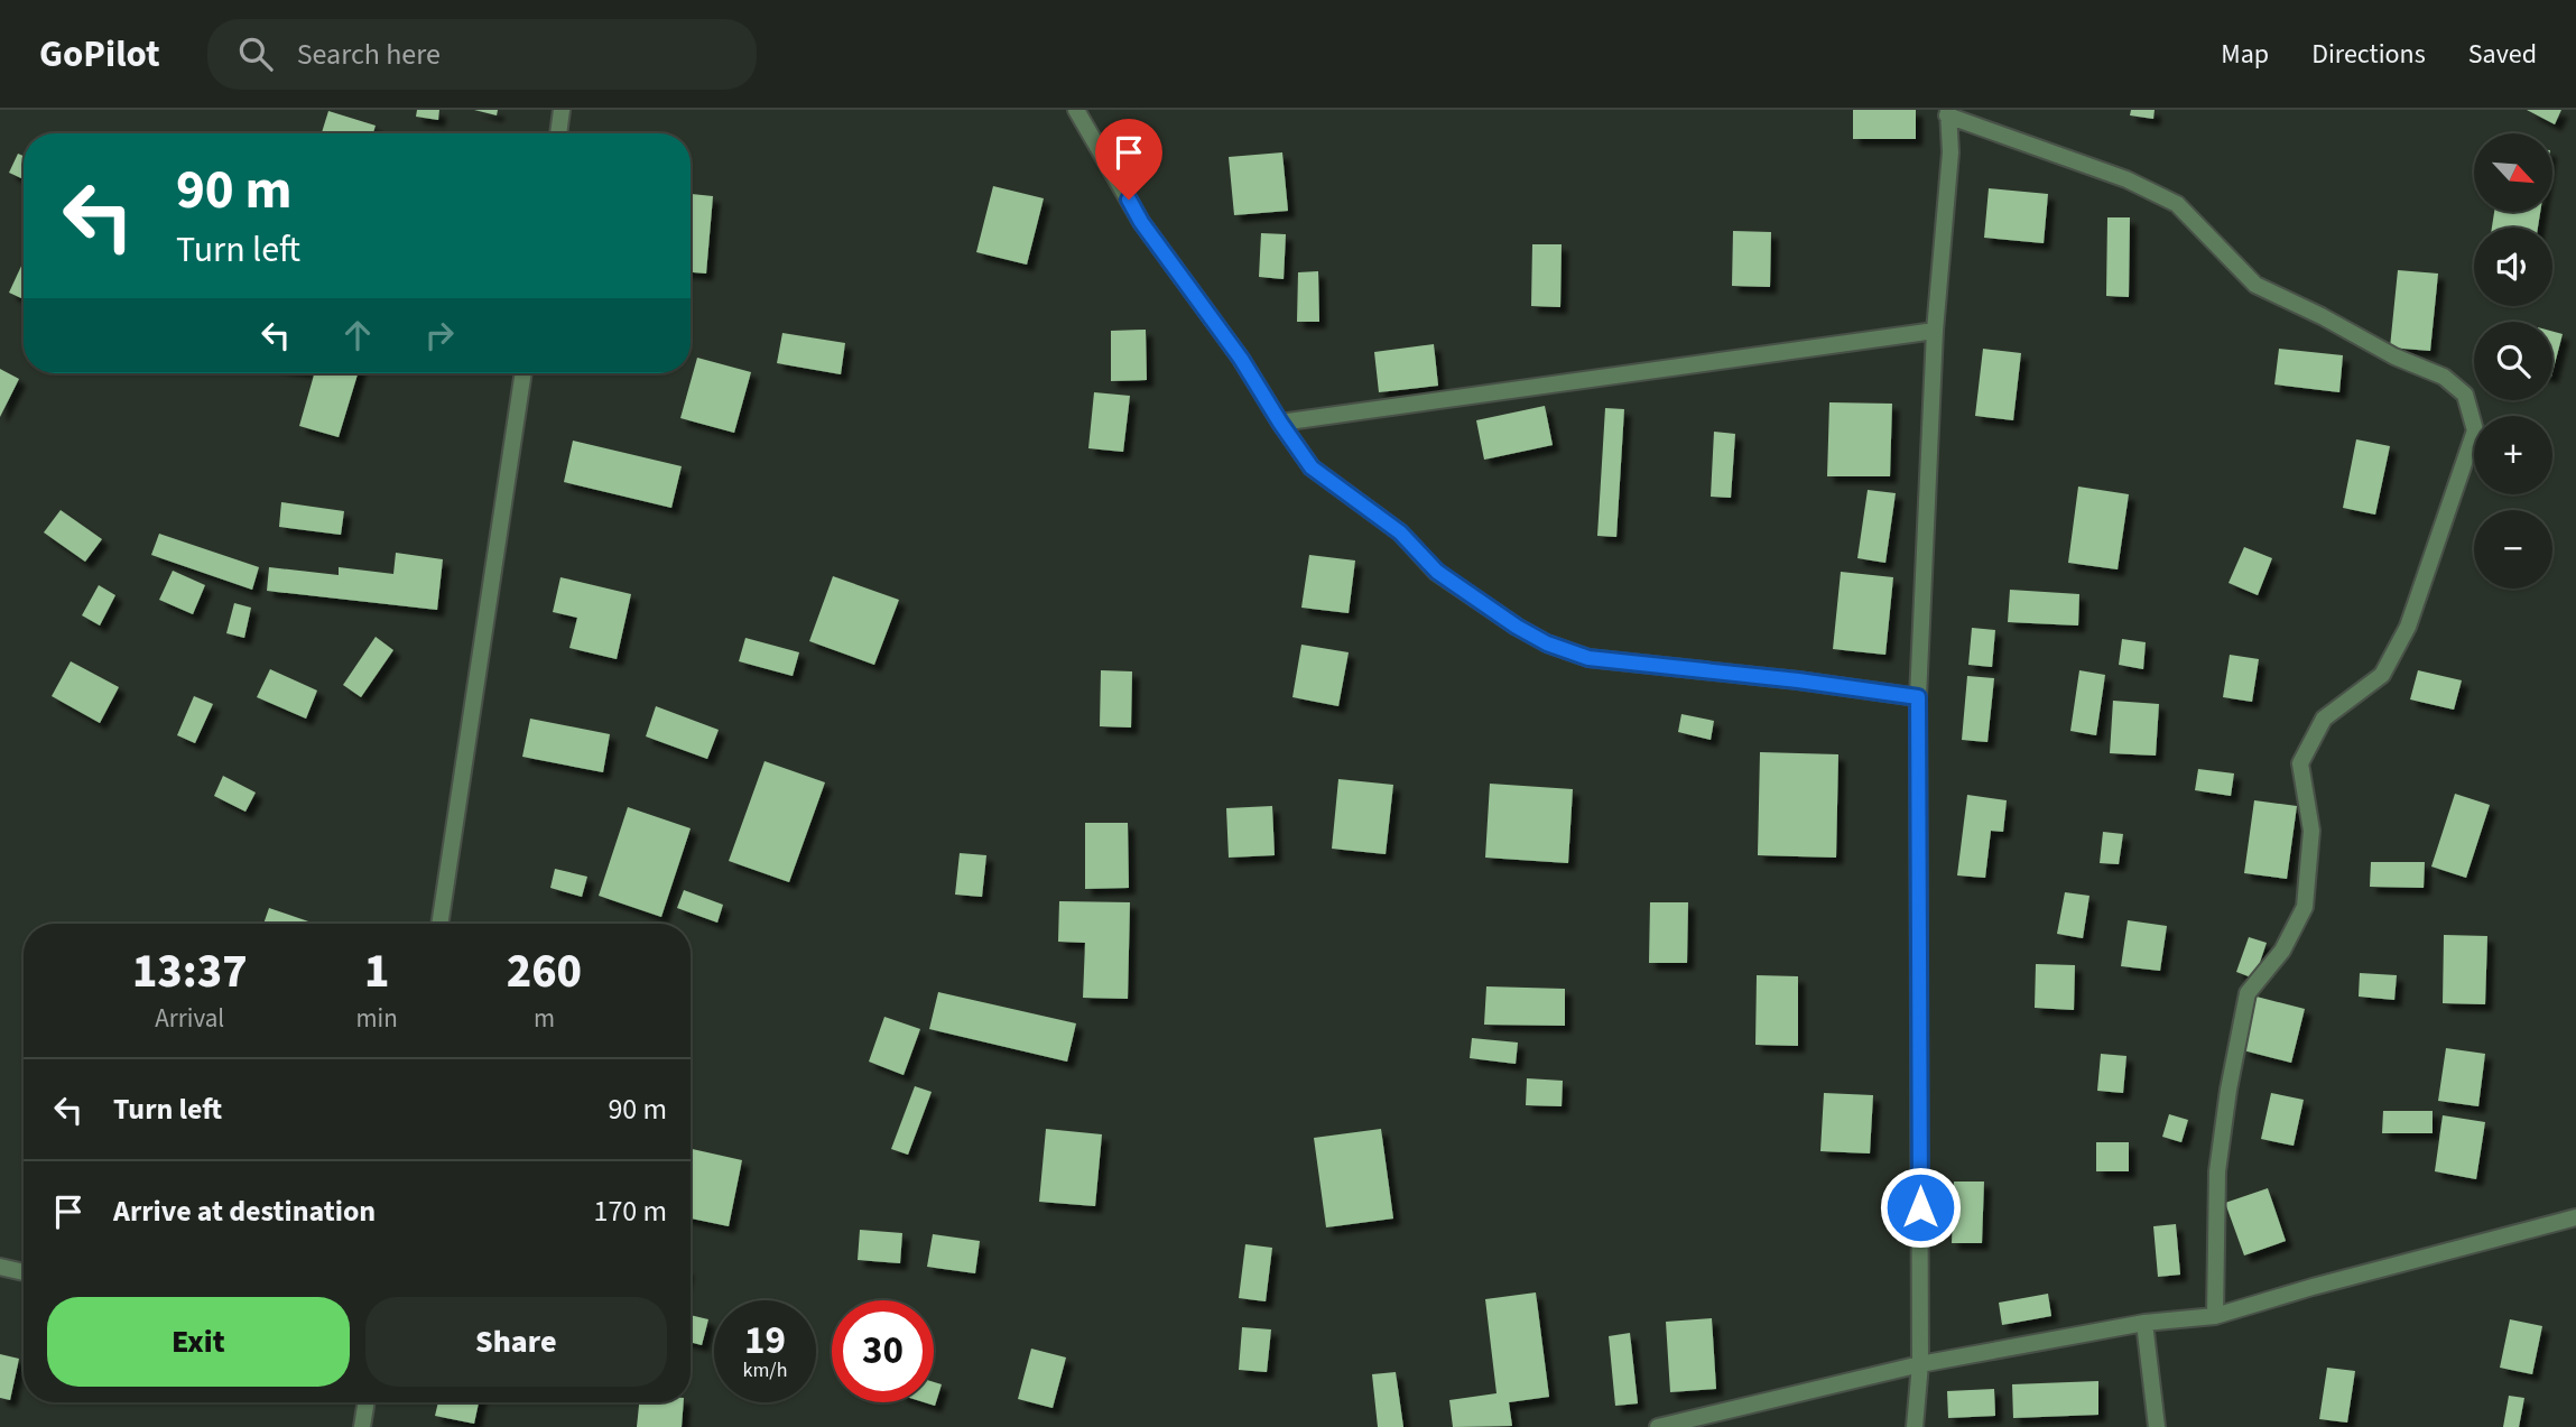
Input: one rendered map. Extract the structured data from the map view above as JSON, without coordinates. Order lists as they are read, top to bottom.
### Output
{
  "north": "bottom right",
  "page": {
    "header": "GoPilot",
    "search": "Search here",
    "nav": ["Map", "Directions", "Saved"],
    "map_buttons": ["+", "−"],
    "turn": ["90 m", "Turn left"],
    "eta": [
      "13:37",
      "Arrival",
      "1",
      "min",
      "260",
      "m"
    ],
    "list": [
      {
        "name": "Turn left",
        "value": "90 m"
      },
      {
        "name": "Arrive at destination",
        "value": "170 m"
      }
    ],
    "buttons": ["Exit", "Share"],
    "speed": "19 km/h",
    "limit": "30"
  }
}
